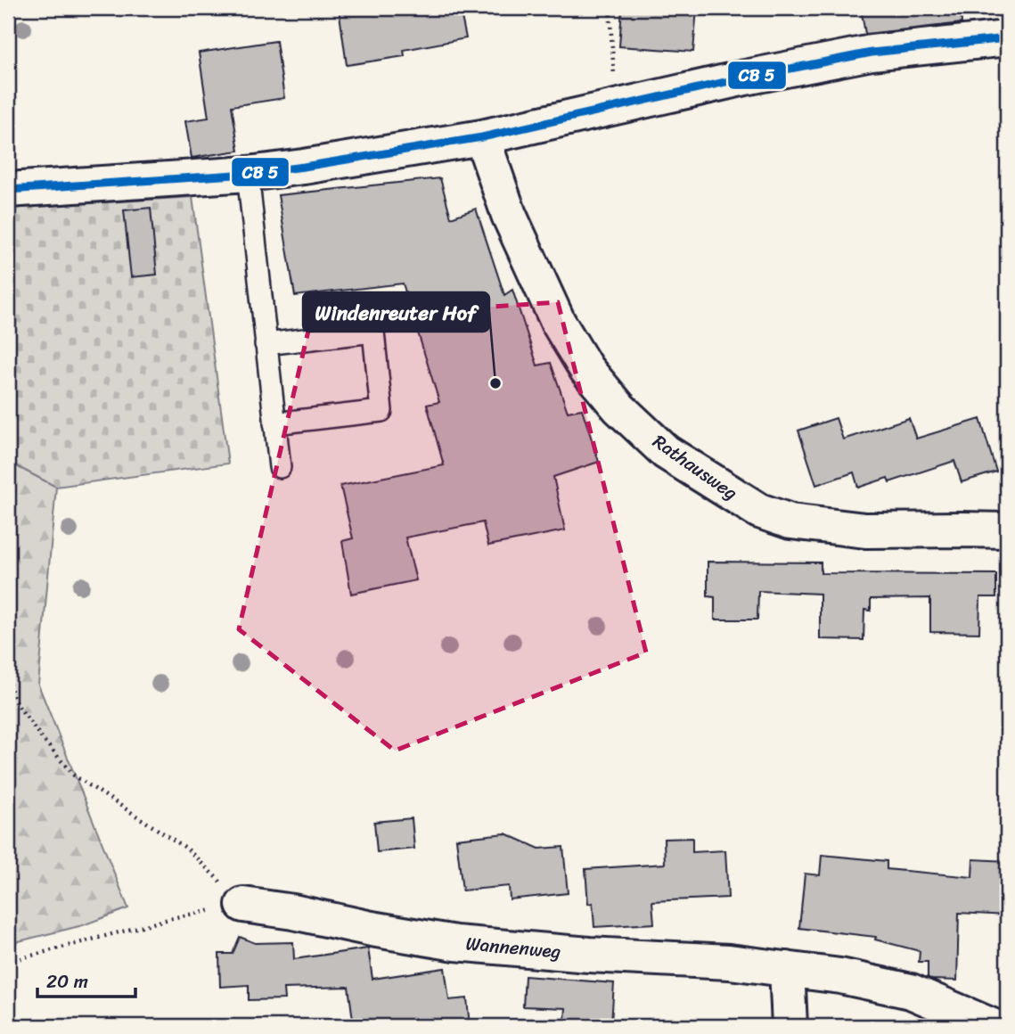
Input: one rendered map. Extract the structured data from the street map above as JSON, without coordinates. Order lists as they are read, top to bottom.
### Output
{
  "streets": {
    "street": ["Rathausweg", "Wannenweg"]
  },
  "places": ["Windenreuter Hof"],
  "scale_bar": "20 m"
}
